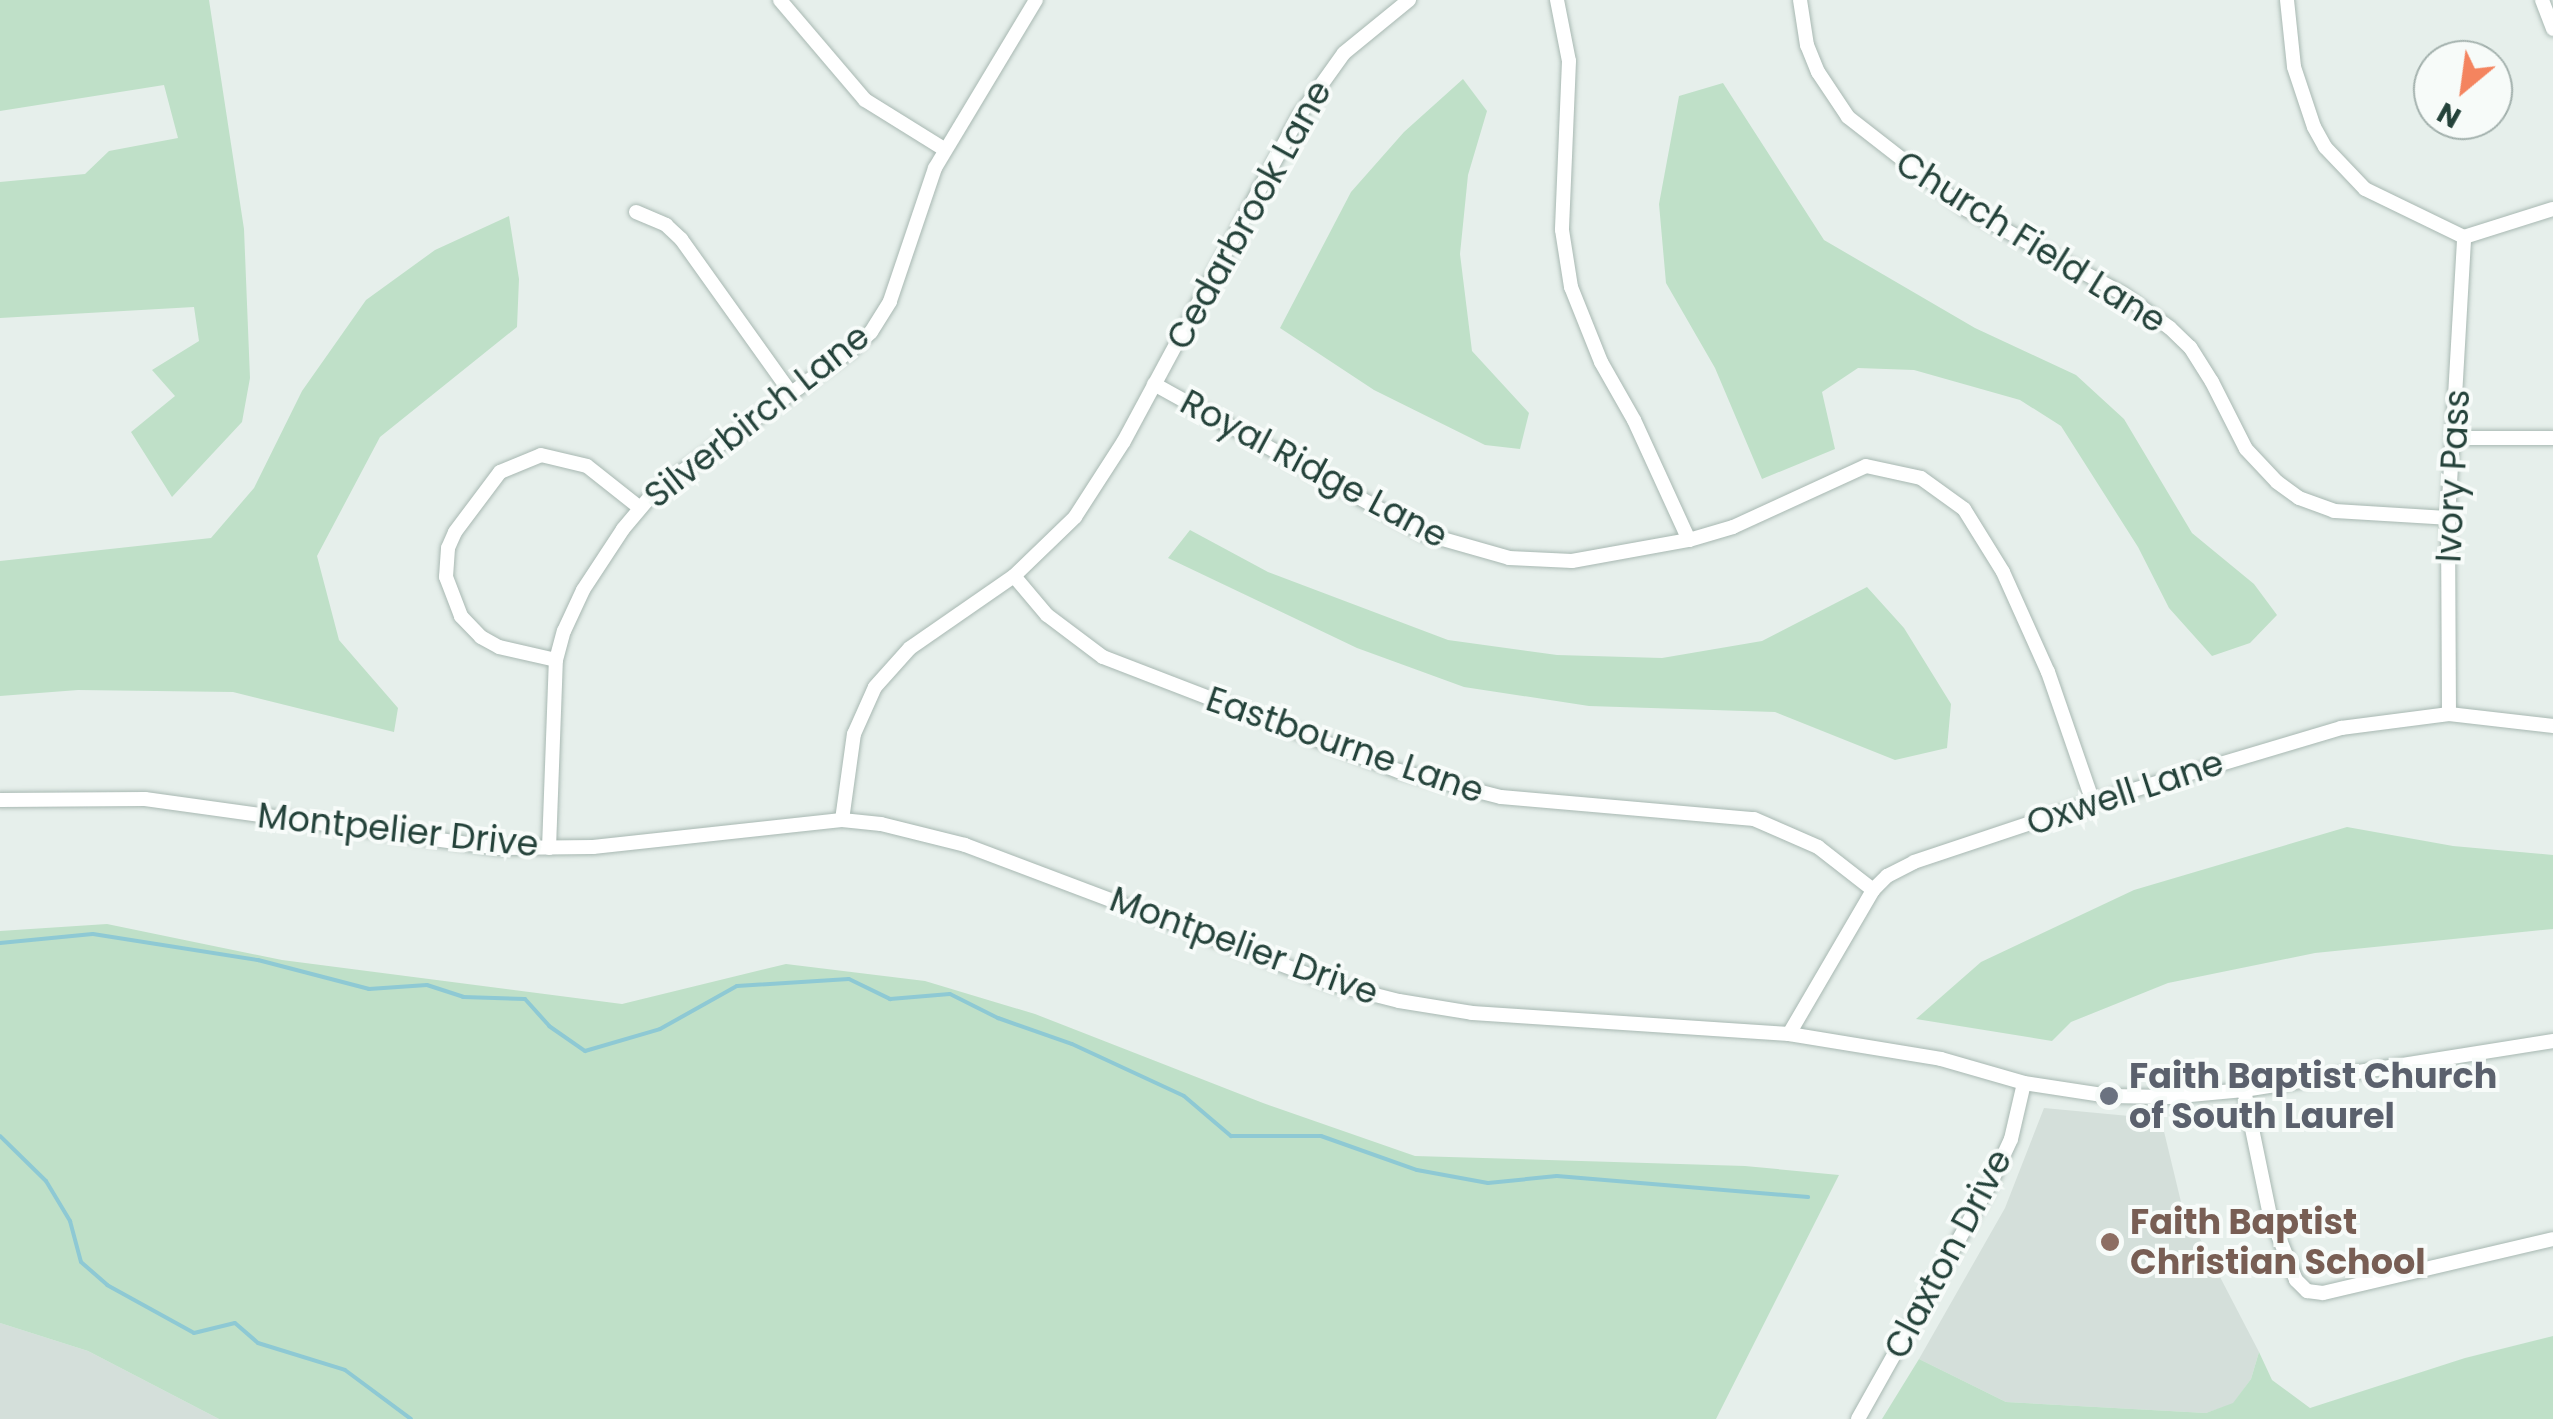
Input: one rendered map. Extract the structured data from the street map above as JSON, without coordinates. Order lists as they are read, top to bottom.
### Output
{
  "streets": {
    "street": [
      "Cedarbrook Lane",
      "Church Field Lane",
      "Silverbirch Lane",
      "Royal Ridge Lane",
      "Ivory Pass",
      "Eastbourne Lane",
      "Oxwell Lane",
      "Montpelier Drive",
      "Claxton Drive"
    ]
  },
  "crossings": [
    ["Cedarbrook Lane", "Royal Ridge Lane"],
    ["Cedarbrook Lane", "Eastbourne Lane"],
    ["Cedarbrook Lane", "Montpelier Drive"],
    ["Church Field Lane", "Ivory Pass"],
    ["Silverbirch Lane", "Montpelier Drive"],
    ["Royal Ridge Lane", "Oxwell Lane"],
    ["Ivory Pass", "Oxwell Lane"],
    ["Eastbourne Lane", "Oxwell Lane"],
    ["Oxwell Lane", "Montpelier Drive"],
    ["Montpelier Drive", "Claxton Drive"]
  ],
  "places": ["Faith Baptist Church of South Laurel", "Faith Baptist Christian School"],
  "north": "bottom left"
}
